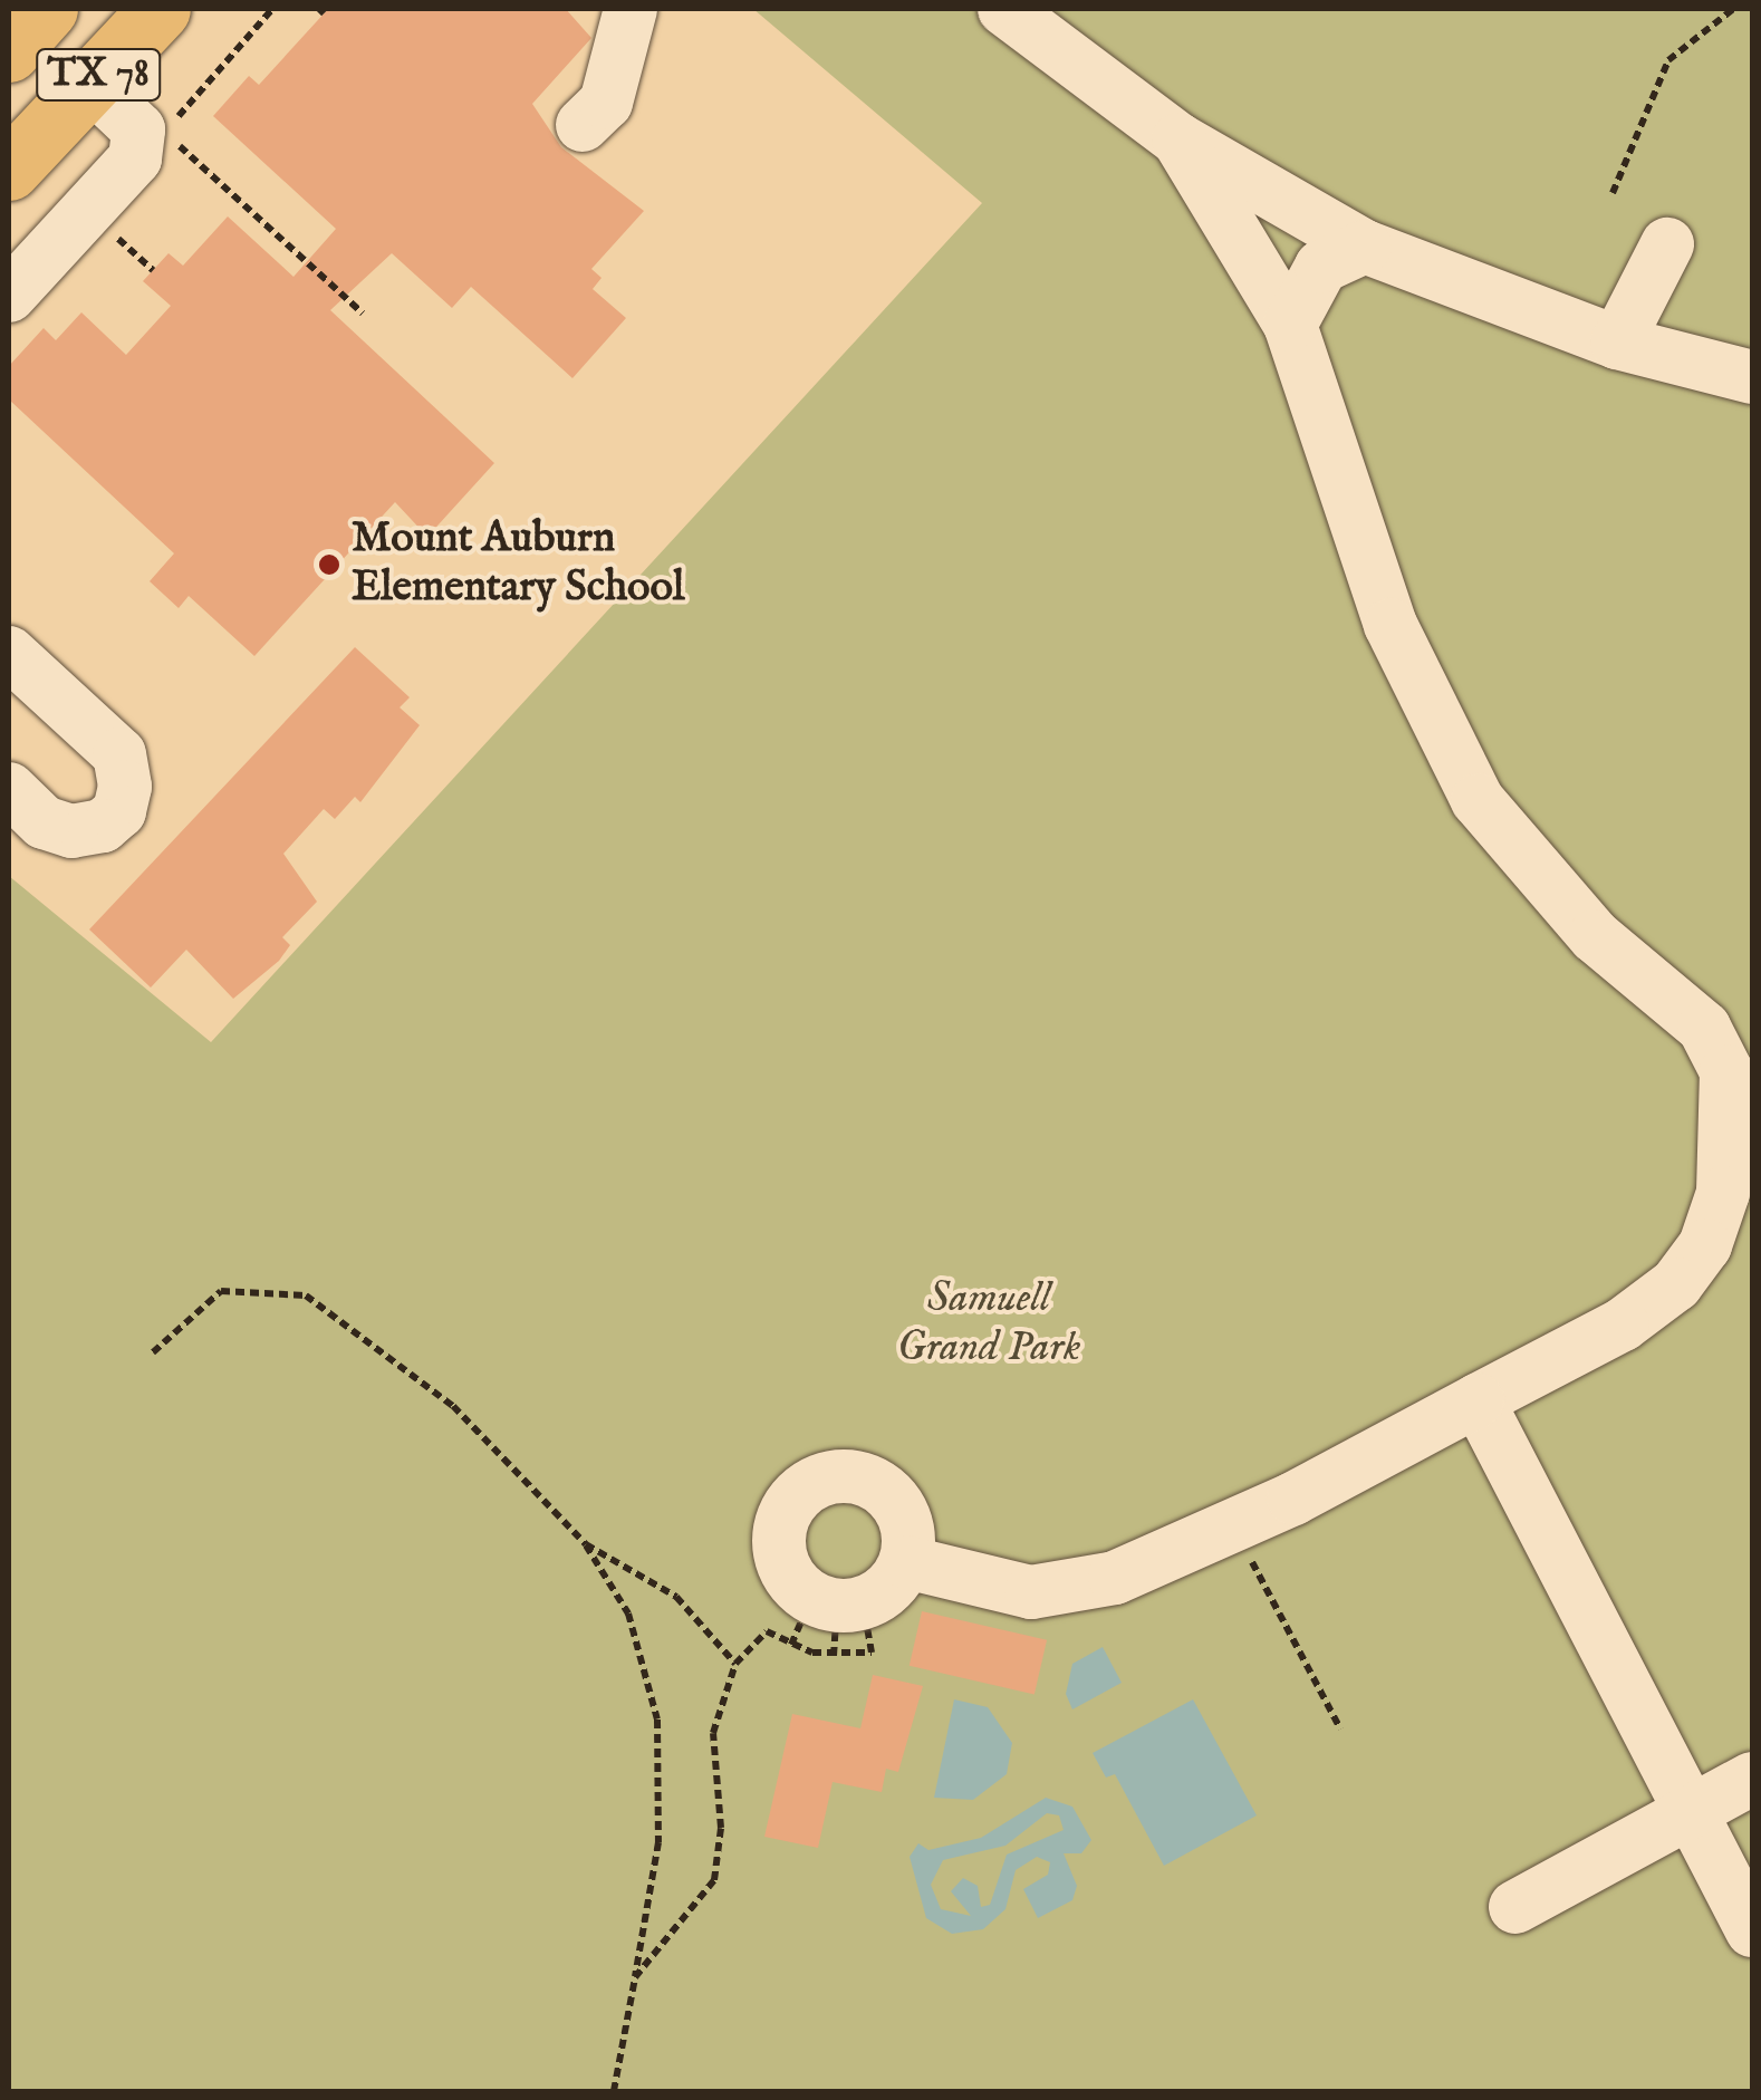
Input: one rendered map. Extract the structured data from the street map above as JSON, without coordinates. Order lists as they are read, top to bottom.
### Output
{
  "streets": {
    "main road": ["TX 78"]
  },
  "parks": ["Samuell Grand Park"],
  "places": ["Mount Auburn Elementary School"]
}
